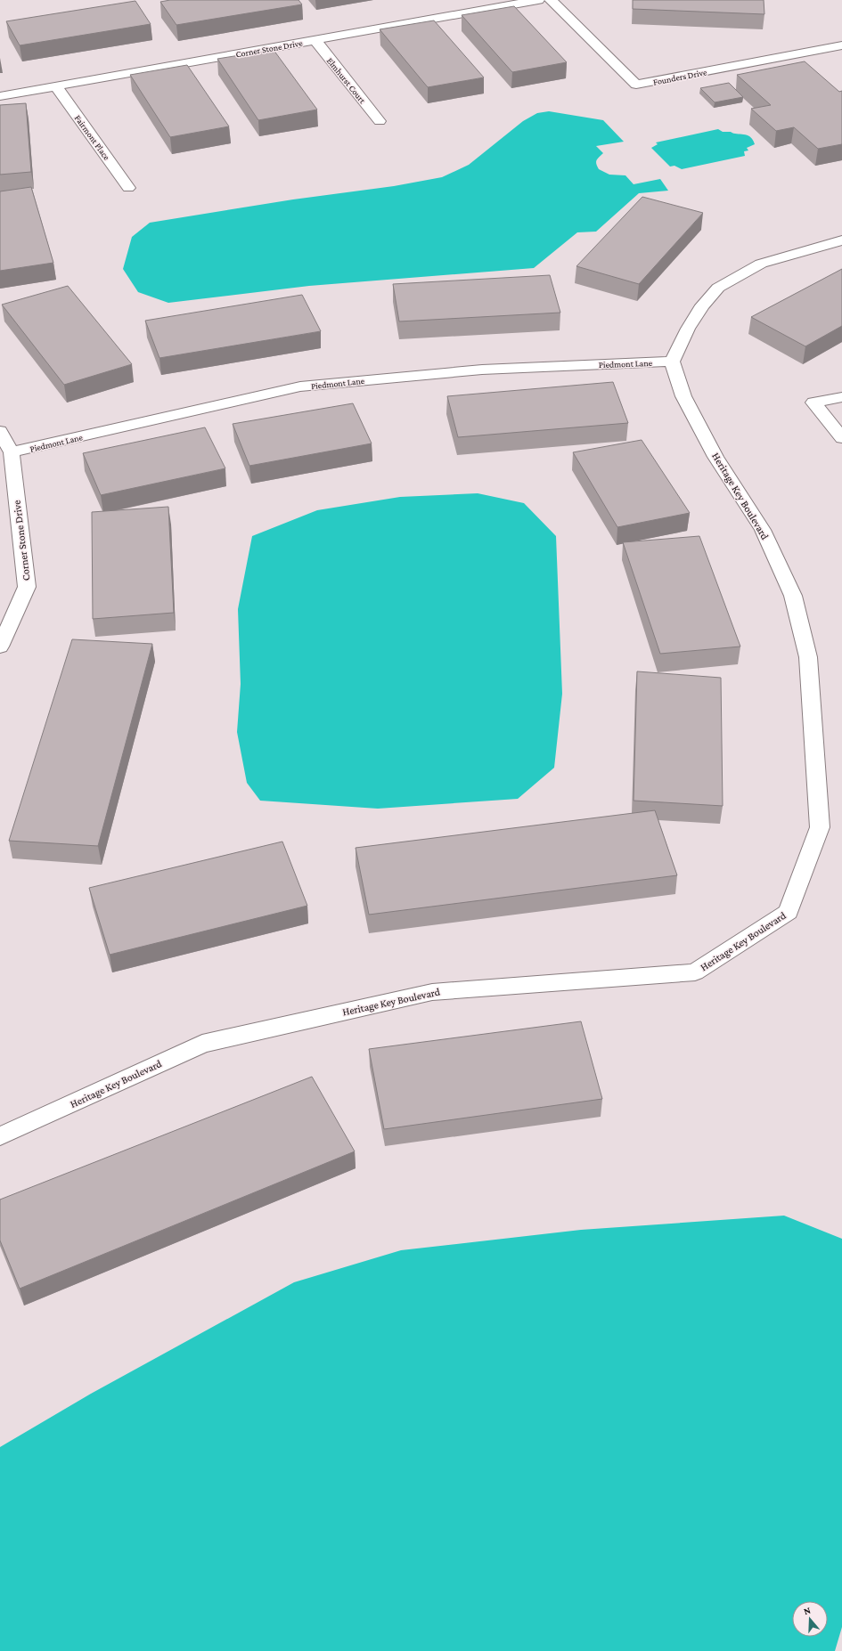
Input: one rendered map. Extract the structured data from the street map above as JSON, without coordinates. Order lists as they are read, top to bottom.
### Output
{
  "streets": {
    "street": [
      "Corner Stone Drive",
      "Founders Drive",
      "Elmhurst Court",
      "Fairmont Place",
      "Piedmont Lane",
      "Heritage Key Boulevard"
    ]
  },
  "crossings": [
    ["Corner Stone Drive", "Elmhurst Court"],
    ["Corner Stone Drive", "Fairmont Place"],
    ["Corner Stone Drive", "Piedmont Lane"],
    ["Piedmont Lane", "Heritage Key Boulevard"]
  ],
  "north": "top"
}
